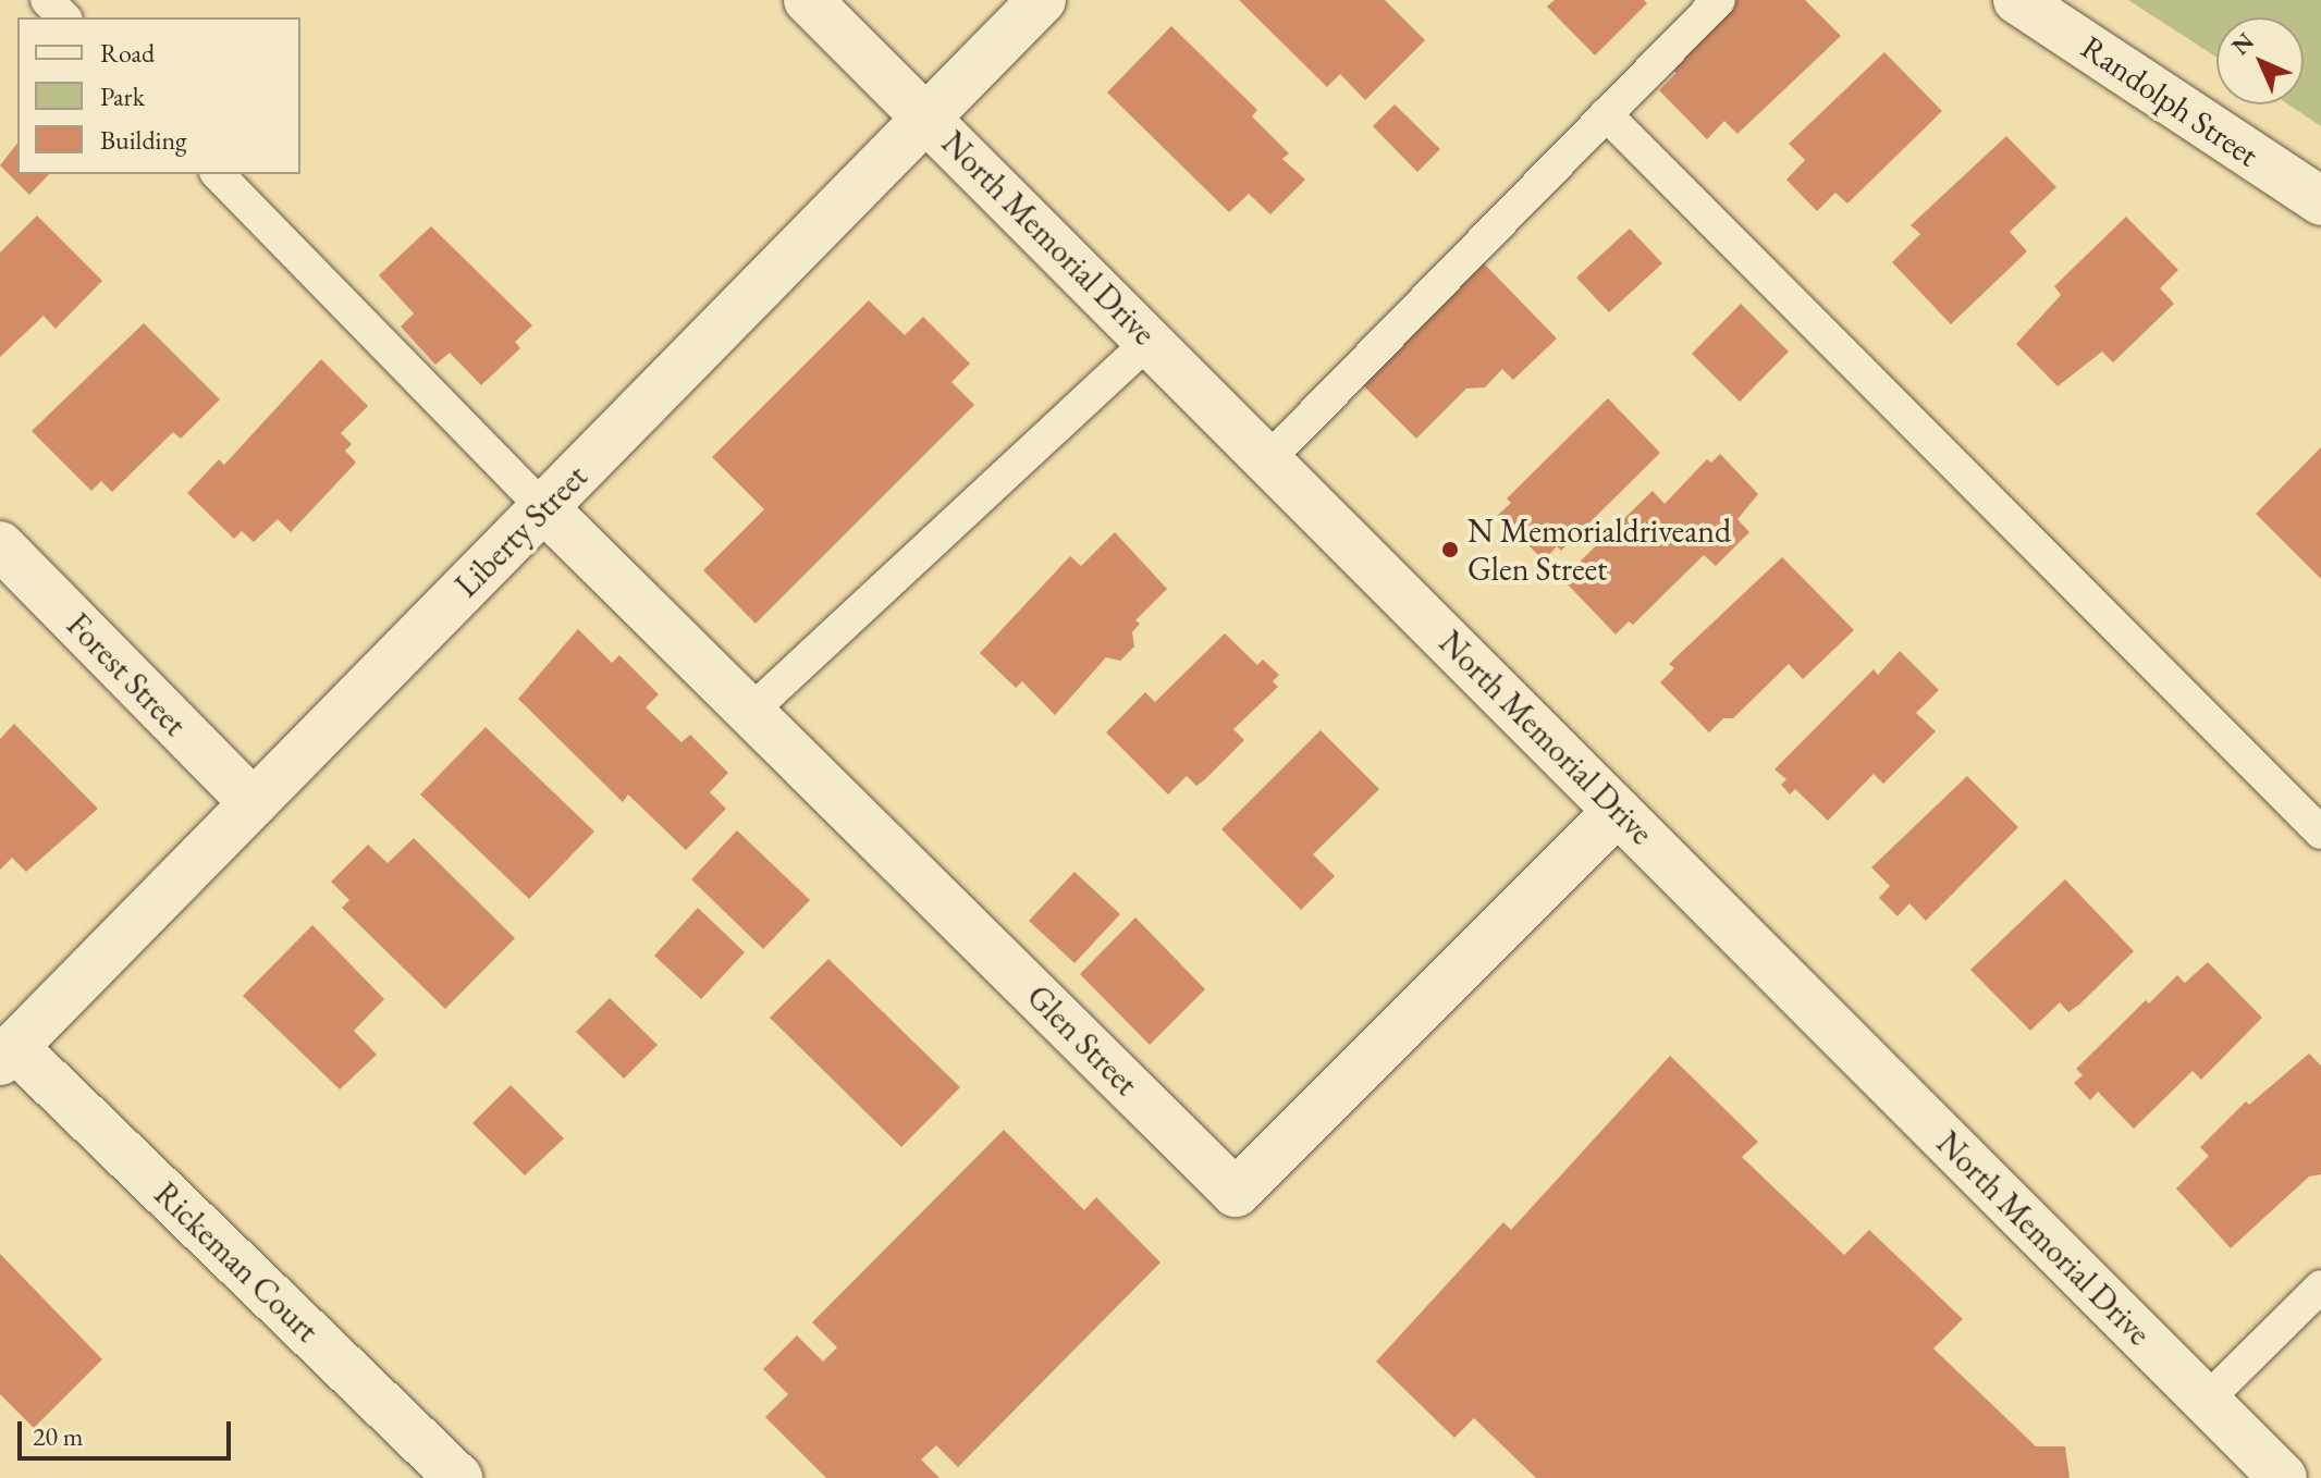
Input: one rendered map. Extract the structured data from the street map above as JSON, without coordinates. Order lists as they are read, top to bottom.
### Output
{
  "streets": {
    "street": [
      "Randolph Street",
      "North Memorial Drive",
      "Liberty Street",
      "Forest Street",
      "Glen Street",
      "Rickeman Court"
    ]
  },
  "crossings": [
    ["North Memorial Drive", "Liberty Street"],
    ["North Memorial Drive", "Glen Street"],
    ["Liberty Street", "Forest Street"],
    ["Liberty Street", "Glen Street"],
    ["Liberty Street", "Rickeman Court"]
  ],
  "places": ["N Memorialdriveand Glen Street"],
  "legend": ["Road", "Park", "Building"],
  "scale_bar": "20 m",
  "north": "top left"
}
